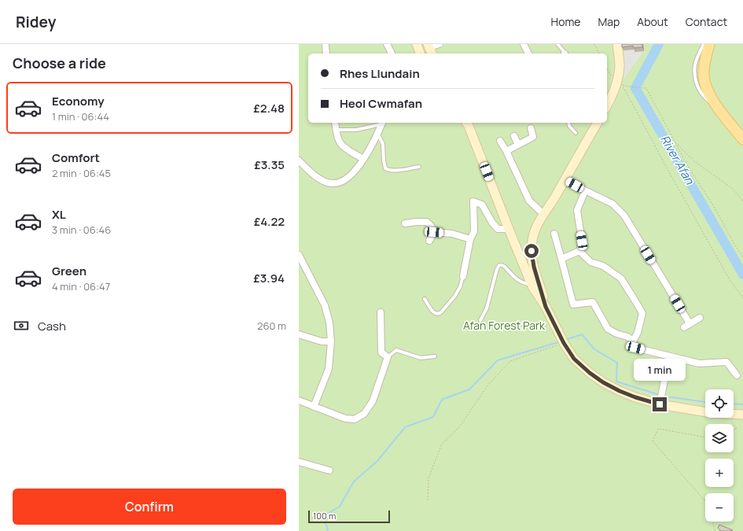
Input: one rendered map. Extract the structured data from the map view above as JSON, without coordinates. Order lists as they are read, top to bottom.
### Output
{
  "water": ["River Afan"],
  "parks": ["Afan Forest Park"],
  "scale_bar": "100 m",
  "page": {
    "header": "Ridey",
    "nav": [
      "Home",
      "Map",
      "About",
      "Contact"
    ],
    "heading": "Choose a ride",
    "banner": ["Rhes Llundain", "Heol Cwmafan"],
    "list": [
      {
        "name": "Economy",
        "note": "1 min · 06:44",
        "value": "£2.48"
      },
      {
        "name": "Comfort",
        "note": "2 min · 06:45",
        "value": "£3.35"
      },
      {
        "name": "XL",
        "note": "3 min · 06:46",
        "value": "£4.22"
      },
      {
        "name": "Green",
        "note": "4 min · 06:47",
        "value": "£3.94"
      }
    ],
    "pay": ["Cash", "260 m"],
    "bubble": "1 min",
    "map_buttons": ["+", "−"],
    "buttons": "Confirm",
    "scale": "100 m"
  }
}
